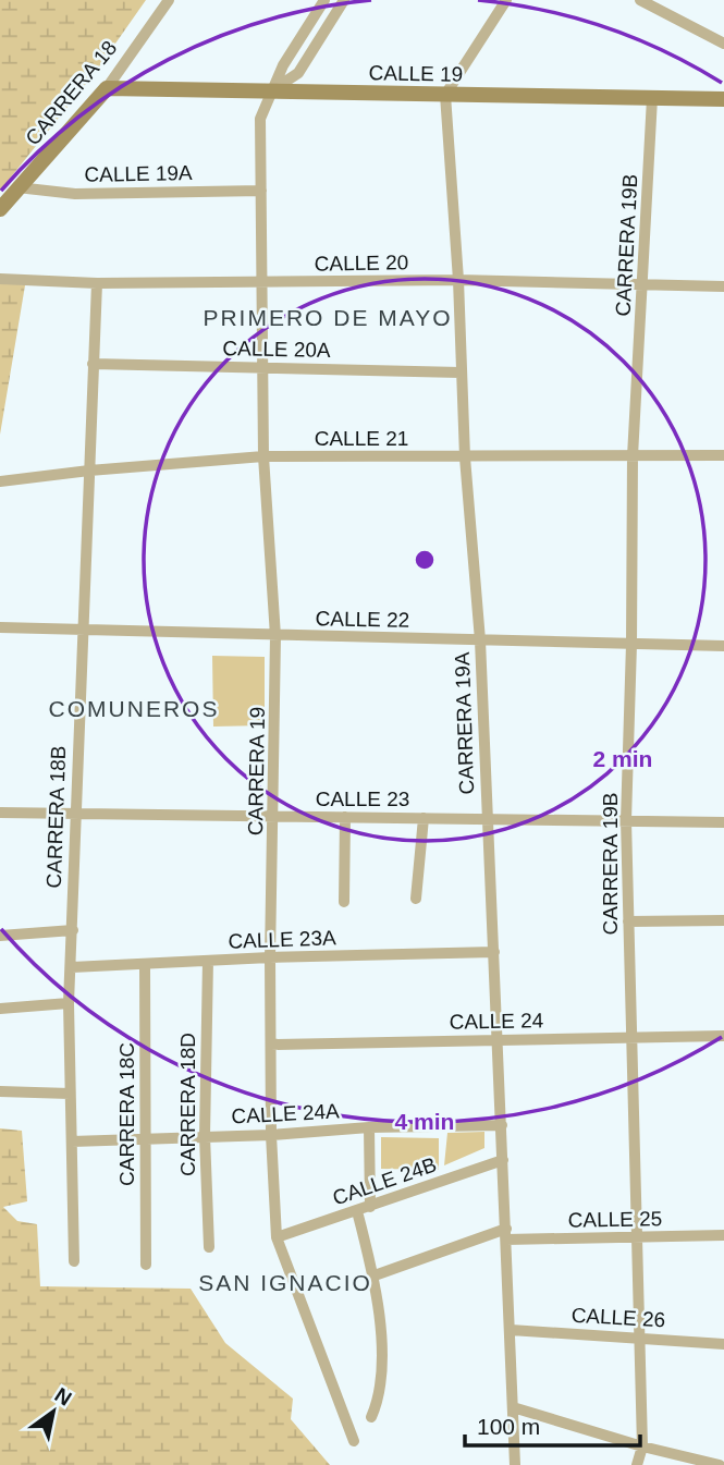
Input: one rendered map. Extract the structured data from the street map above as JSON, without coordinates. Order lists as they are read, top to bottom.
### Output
{
  "streets": {
    "main road": ["CALLE 19", "CARRERA 18"],
    "street": [
      "CALLE 19A",
      "CARRERA 19B",
      "CALLE 20",
      "CALLE 20A",
      "CALLE 21",
      "CALLE 22",
      "CARRERA 19A",
      "CARRERA 19",
      "CALLE 23",
      "CARRERA 18B",
      "CALLE 23A",
      "CALLE 24",
      "CARRERA 18D",
      "CALLE 24A",
      "CARRERA 18C",
      "CALLE 24B",
      "CALLE 25",
      "CALLE 26"
    ]
  },
  "crossings": [
    ["CALLE 19", "CARRERA 18"],
    ["CALLE 19", "CARRERA 19B"],
    ["CALLE 19", "CARRERA 19A"],
    ["CALLE 19", "CARRERA 19"],
    ["CARRERA 18", "CALLE 19A"],
    ["CALLE 19A", "CARRERA 19"],
    ["CARRERA 19B", "CALLE 20"],
    ["CARRERA 19B", "CALLE 21"],
    ["CARRERA 19B", "CALLE 22"],
    ["CARRERA 19B", "CALLE 23"],
    ["CARRERA 19B", "CALLE 24"],
    ["CARRERA 19B", "CALLE 25"],
    ["CARRERA 19B", "CALLE 26"],
    ["CALLE 20", "CARRERA 19A"],
    ["CALLE 20", "CARRERA 19"],
    ["CALLE 20", "CARRERA 18B"],
    ["CALLE 20A", "CARRERA 19A"],
    ["CALLE 20A", "CARRERA 19"],
    ["CALLE 20A", "CARRERA 18B"],
    ["CALLE 21", "CARRERA 19A"],
    ["CALLE 21", "CARRERA 19"],
    ["CALLE 21", "CARRERA 18B"],
    ["CALLE 22", "CARRERA 19A"],
    ["CALLE 22", "CARRERA 19"],
    ["CALLE 22", "CARRERA 18B"],
    ["CARRERA 19A", "CALLE 23"],
    ["CARRERA 19A", "CALLE 23A"],
    ["CARRERA 19A", "CALLE 24"],
    ["CARRERA 19A", "CALLE 24A"],
    ["CARRERA 19A", "CALLE 24B"],
    ["CARRERA 19A", "CALLE 25"],
    ["CARRERA 19A", "CALLE 26"],
    ["CARRERA 19", "CALLE 23"],
    ["CARRERA 19", "CALLE 23A"],
    ["CARRERA 19", "CALLE 24"],
    ["CARRERA 19", "CALLE 24A"],
    ["CARRERA 19", "CALLE 24B"],
    ["CALLE 23", "CARRERA 18B"],
    ["CARRERA 18B", "CALLE 23A"],
    ["CARRERA 18B", "CALLE 24A"],
    ["CALLE 23A", "CARRERA 18D"],
    ["CALLE 23A", "CARRERA 18C"],
    ["CARRERA 18D", "CALLE 24A"],
    ["CALLE 24A", "CARRERA 18C"]
  ],
  "districts": ["PRIMERO DE MAYO", "COMUNEROS", "SAN IGNACIO"],
  "scale_bar": "100 m",
  "north": "top right",
  "rings": ["2 min", "4 min"]
}
